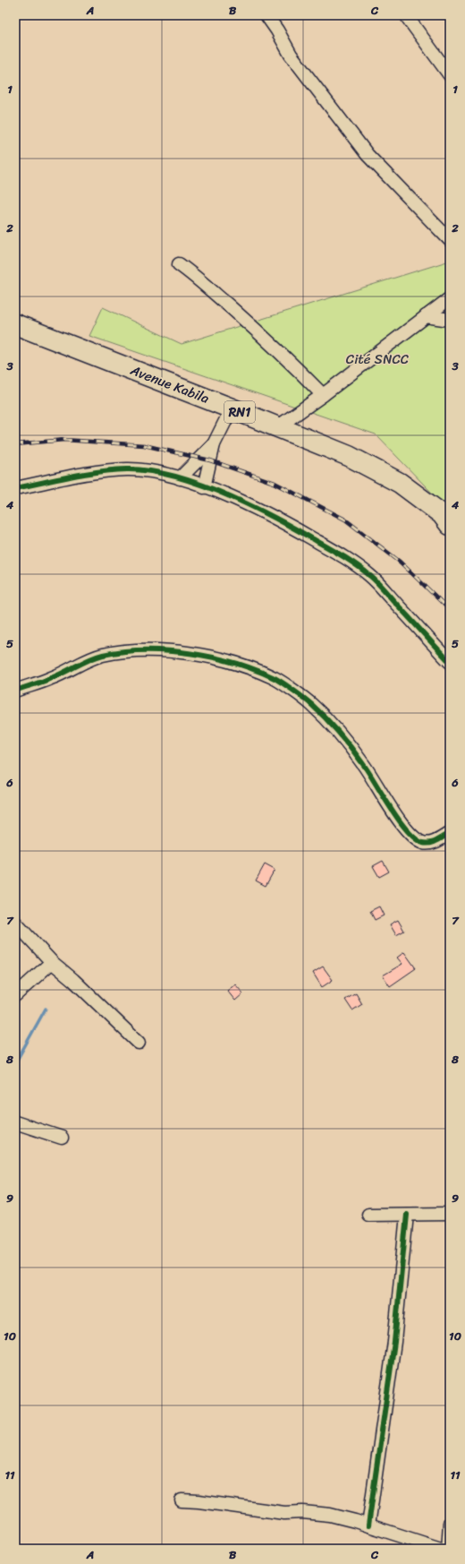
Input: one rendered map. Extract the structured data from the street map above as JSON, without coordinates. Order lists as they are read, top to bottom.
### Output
{
  "streets": {
    "highway": ["Avenue Kabila", "RN1"]
  },
  "parks": ["Cité SNCC"],
  "grid": {
    "columns": ["A", "B", "C"],
    "rows": [
      "1",
      "2",
      "3",
      "4",
      "5",
      "6",
      "7",
      "8",
      "9",
      "10",
      "11"
    ]
  }
}
